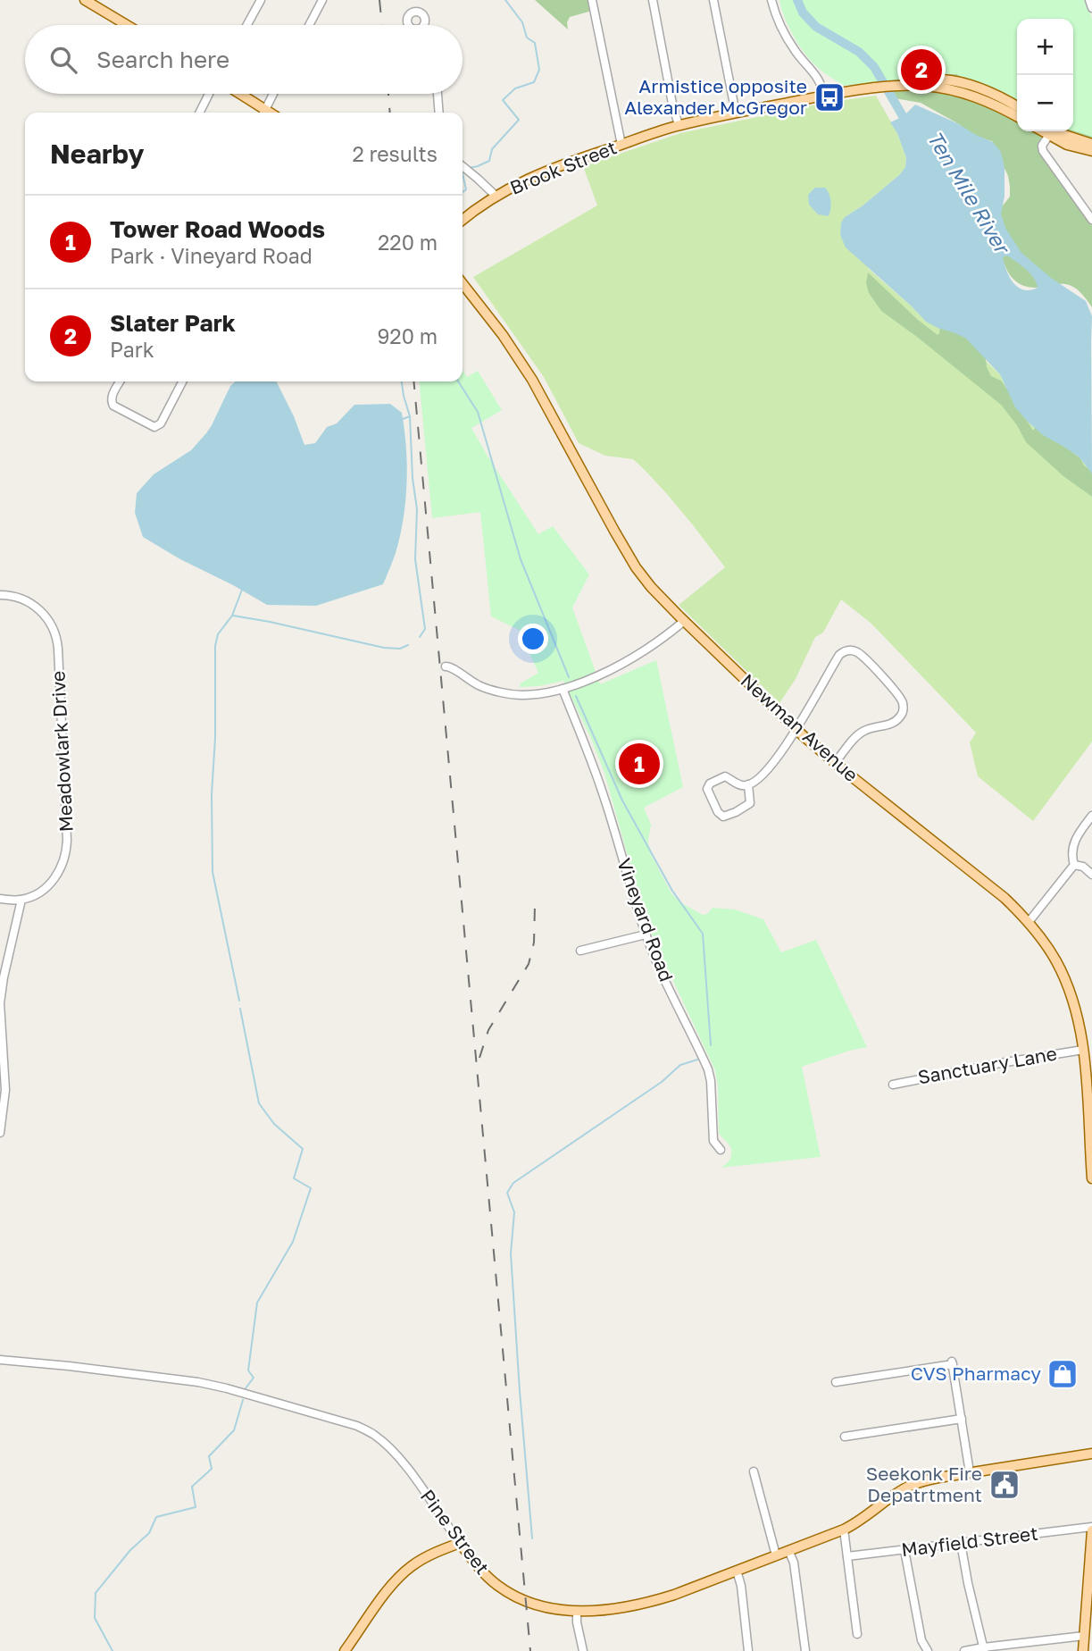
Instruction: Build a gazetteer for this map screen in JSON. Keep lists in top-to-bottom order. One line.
{"streets":{"main road":["Brook Street","Newman Avenue","Pine Street"],"street":["Meadowlark Drive","Vineyard Road","Sanctuary Lane","Mayfield Street"]},"crossings":[["Newman Avenue","Sanctuary Lane"]],"water":["Ten Mile River"],"places":{"bus stop":["Armistice opposite Alexander McGregor"],"shop":["CVS Pharmacy"],"public building":["Seekonk Fire Depatrtment"]},"page":{"map_buttons":["+","−"],"search":"Search here","pins":["2","1"],"heading":["Nearby","2 results"],"list":[{"mark":"1","name":"Tower Road Woods","note":"Park · Vineyard Road","value":"220 m"},{"mark":"2","name":"Slater Park","note":"Park","value":"920 m"}]}}
